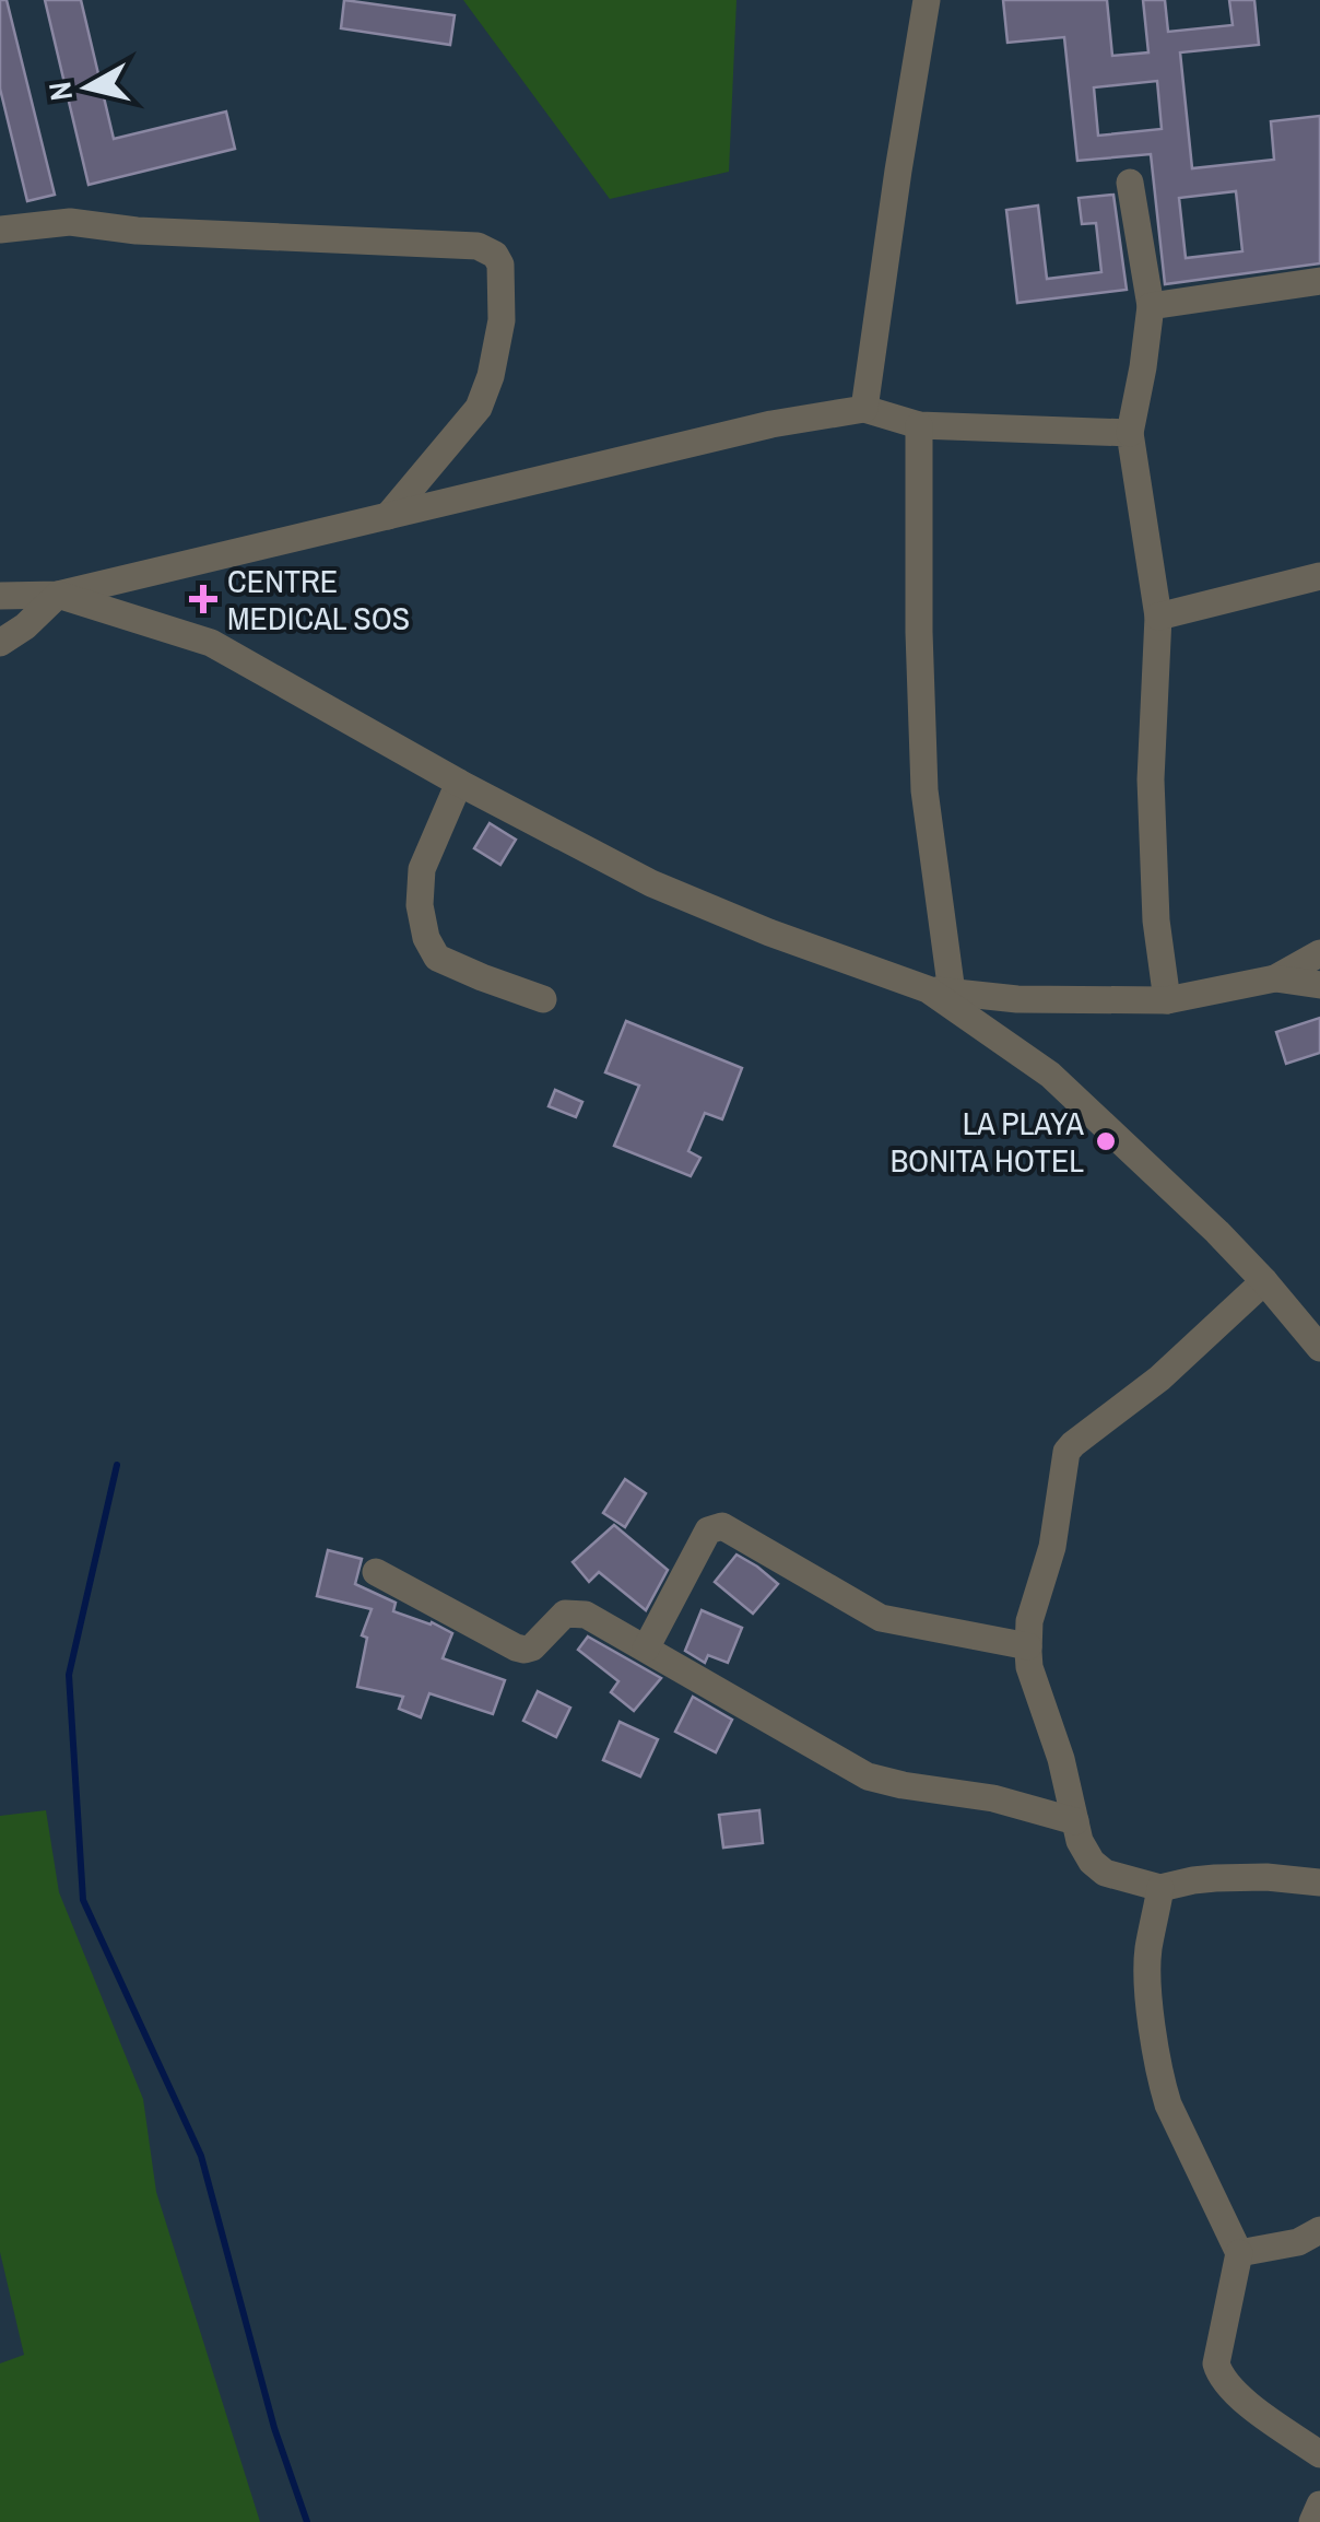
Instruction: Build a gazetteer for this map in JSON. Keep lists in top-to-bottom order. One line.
{"places":{"health":["CENTRE MEDICAL SOS"],"other":["LA PLAYA BONITA HOTEL"]},"north":"left"}
